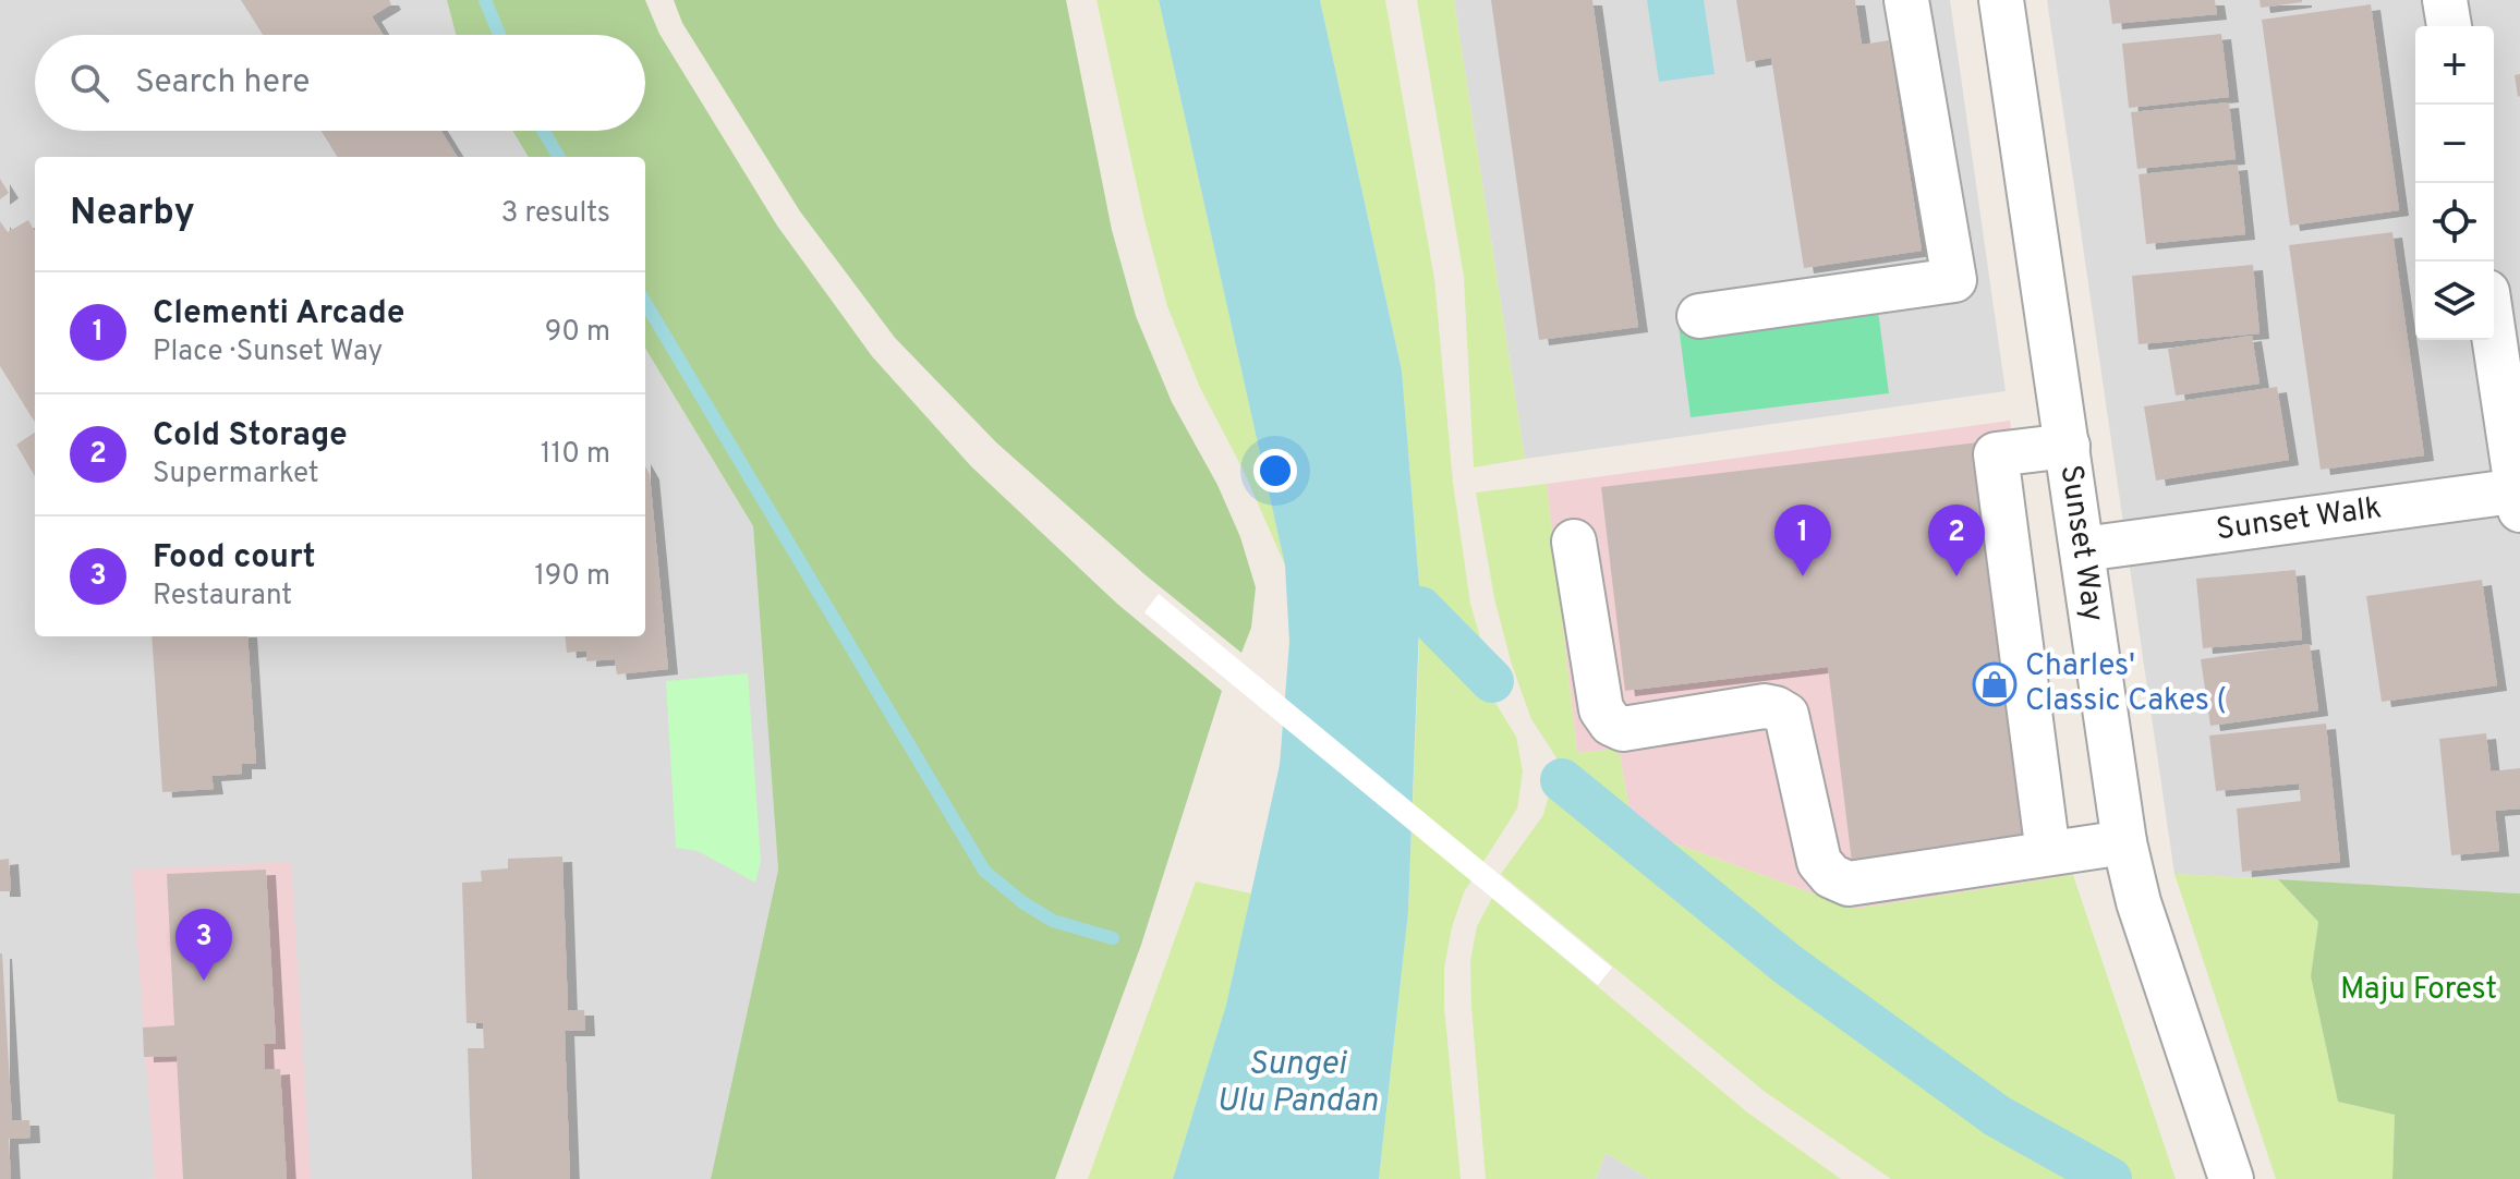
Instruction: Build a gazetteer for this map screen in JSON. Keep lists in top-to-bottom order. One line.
{"streets":{"street":["Sunset Walk","Sunset Way"]},"crossings":[["Sunset Walk","Sunset Way"]],"water":["Sungei Ulu Pandan"],"parks":["Maju Forest"],"places":{"shop":["Charles' Classic Cakes ("]},"page":{"map_buttons":["+","−"],"search":"Search here","heading":["Nearby","3 results"],"list":[{"mark":"1","name":"Clementi Arcade","note":"Place · Sunset Way","value":"90 m"},{"mark":"2","name":"Cold Storage","note":"Supermarket","value":"110 m"},{"mark":"3","name":"Food court","note":"Restaurant","value":"190 m"}],"pins":["1","2","3"]}}
